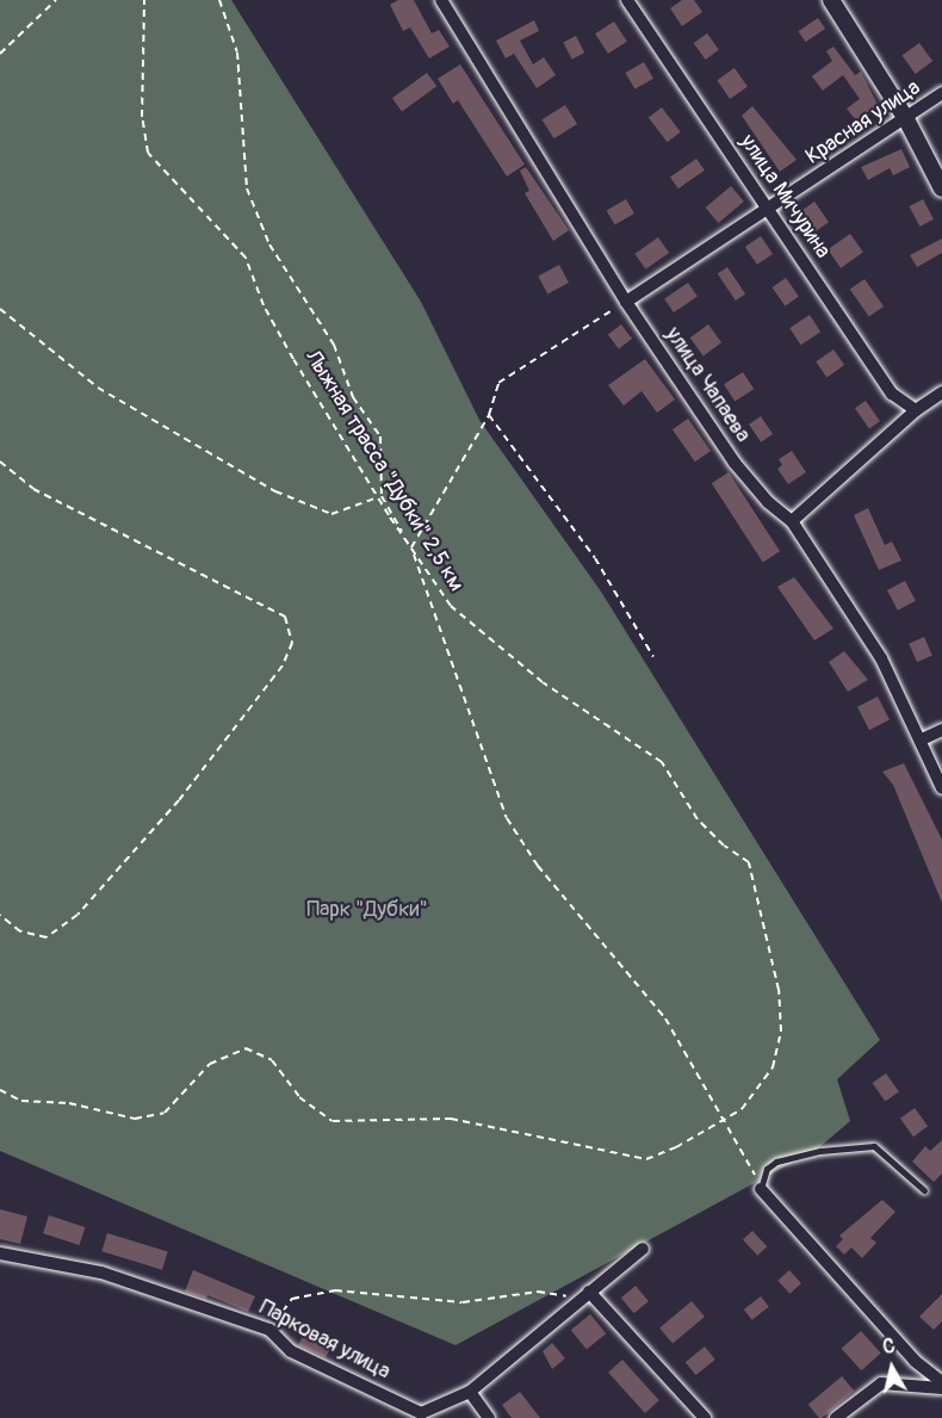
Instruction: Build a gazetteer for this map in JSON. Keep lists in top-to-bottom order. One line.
{"streets":{"street":["Красная улица","улица Мичурина","улица Чапаева","Парковая улица"],"path":["Лыжная трасса \"Дубки\" 2,5 км"]},"crossings":[["Красная улица","улица Мичурина"],["Красная улица","улица Чапаева"]],"parks":["Парк \"Дубки\""],"north":"top"}
